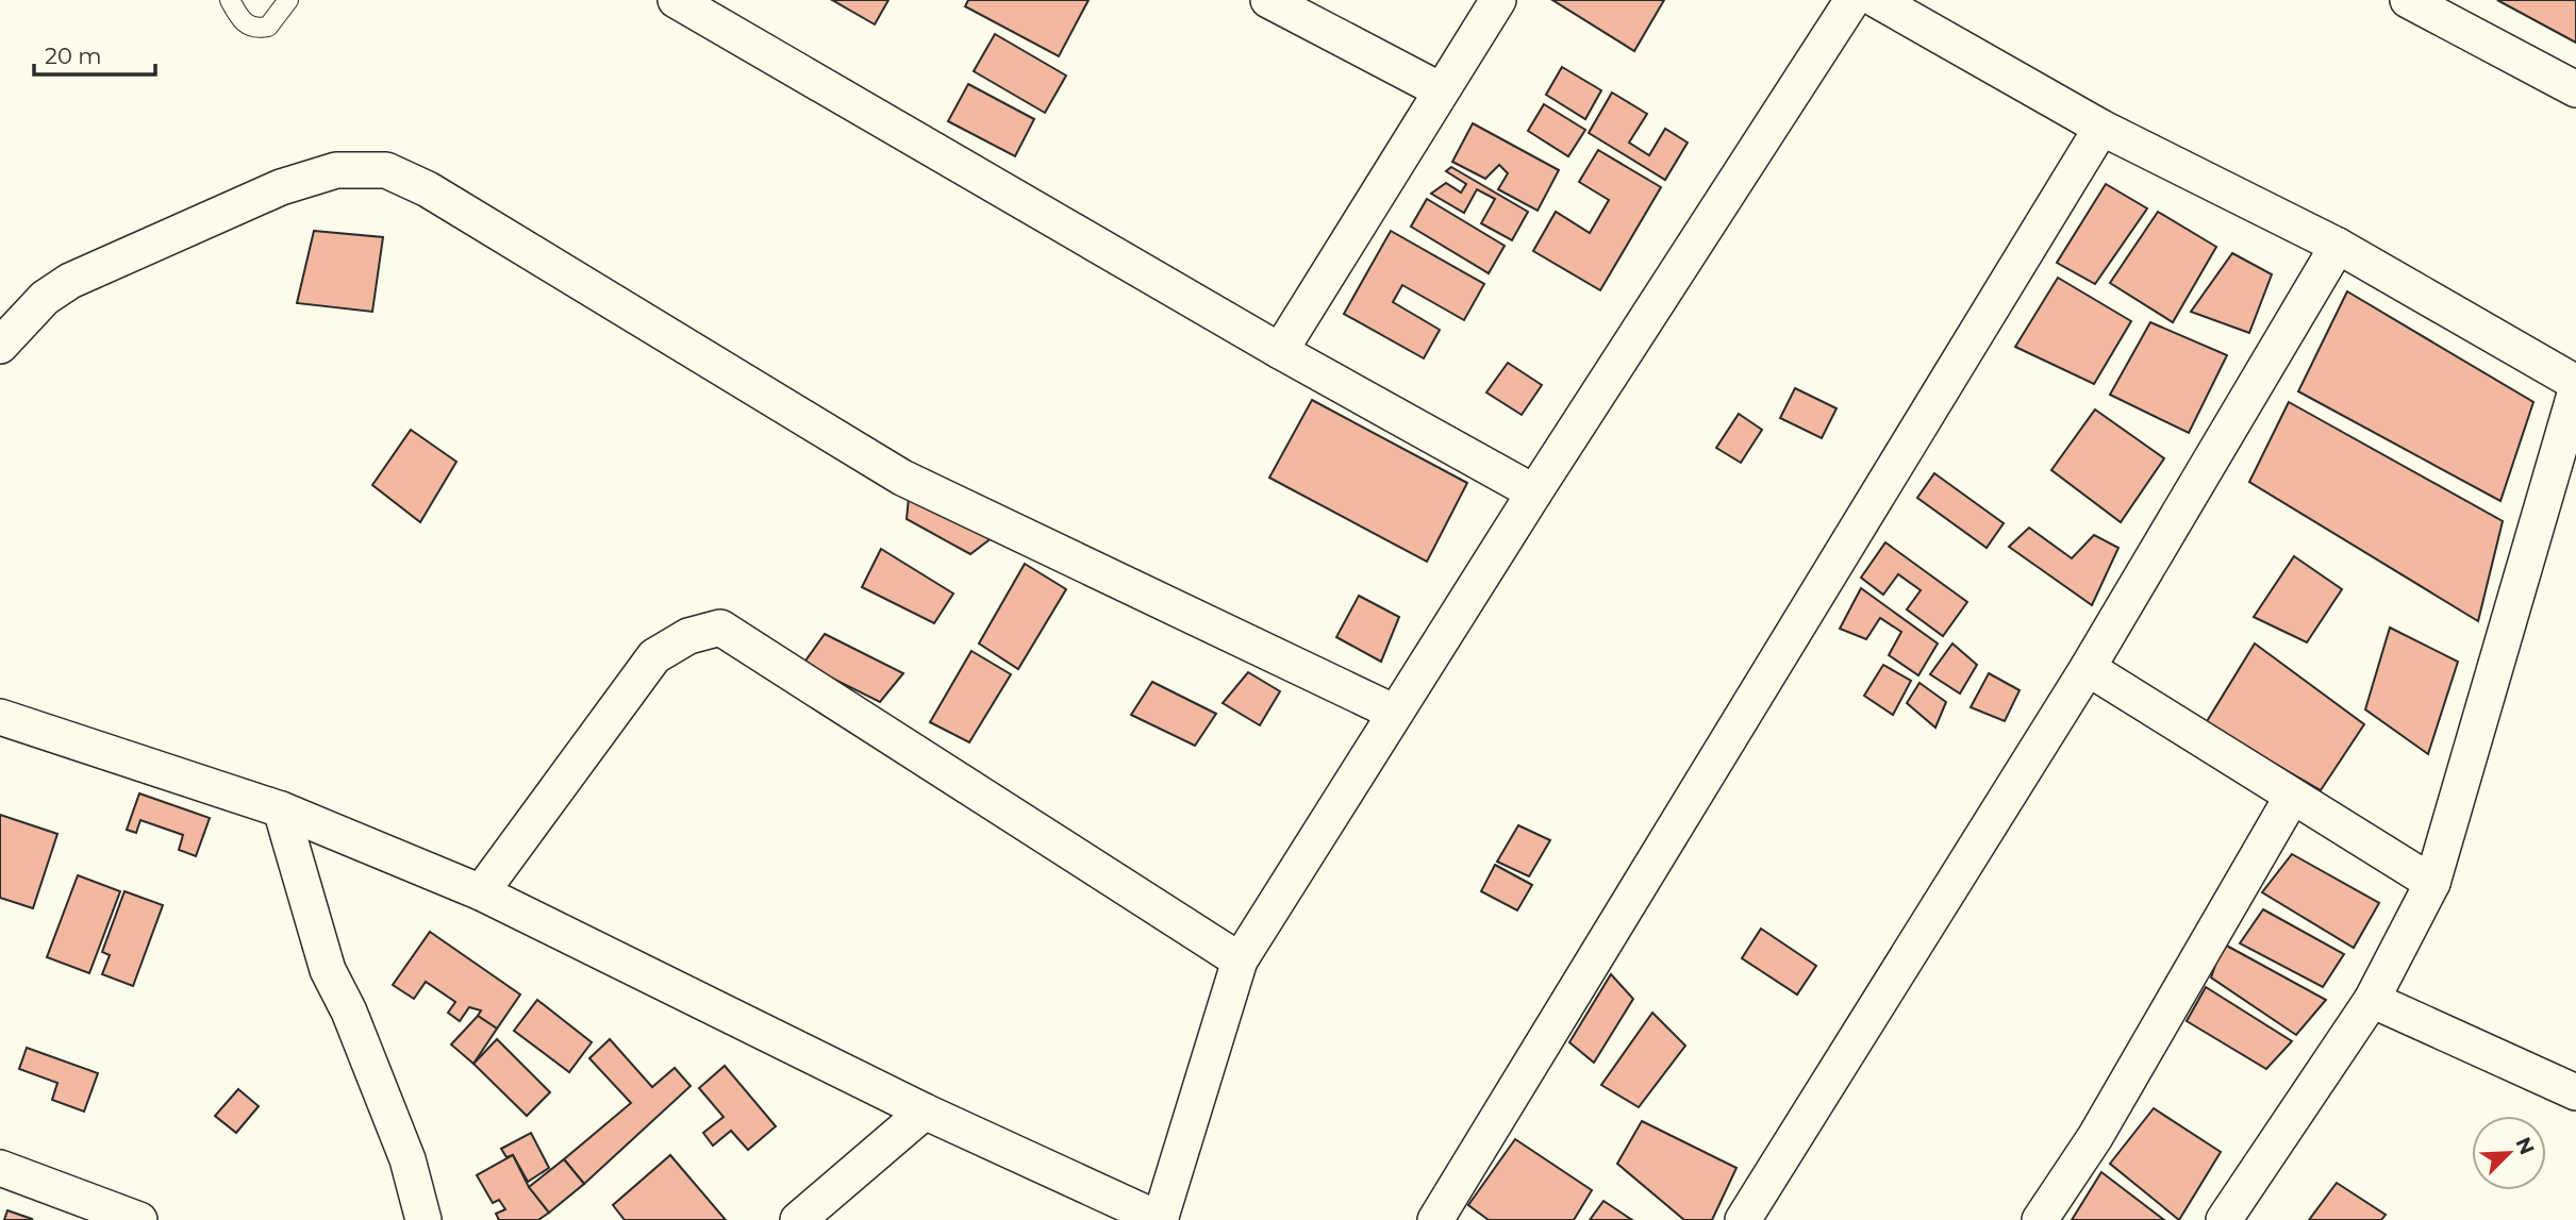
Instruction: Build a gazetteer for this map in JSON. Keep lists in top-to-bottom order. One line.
{"scale_bar":"20 m","north":"top right"}
